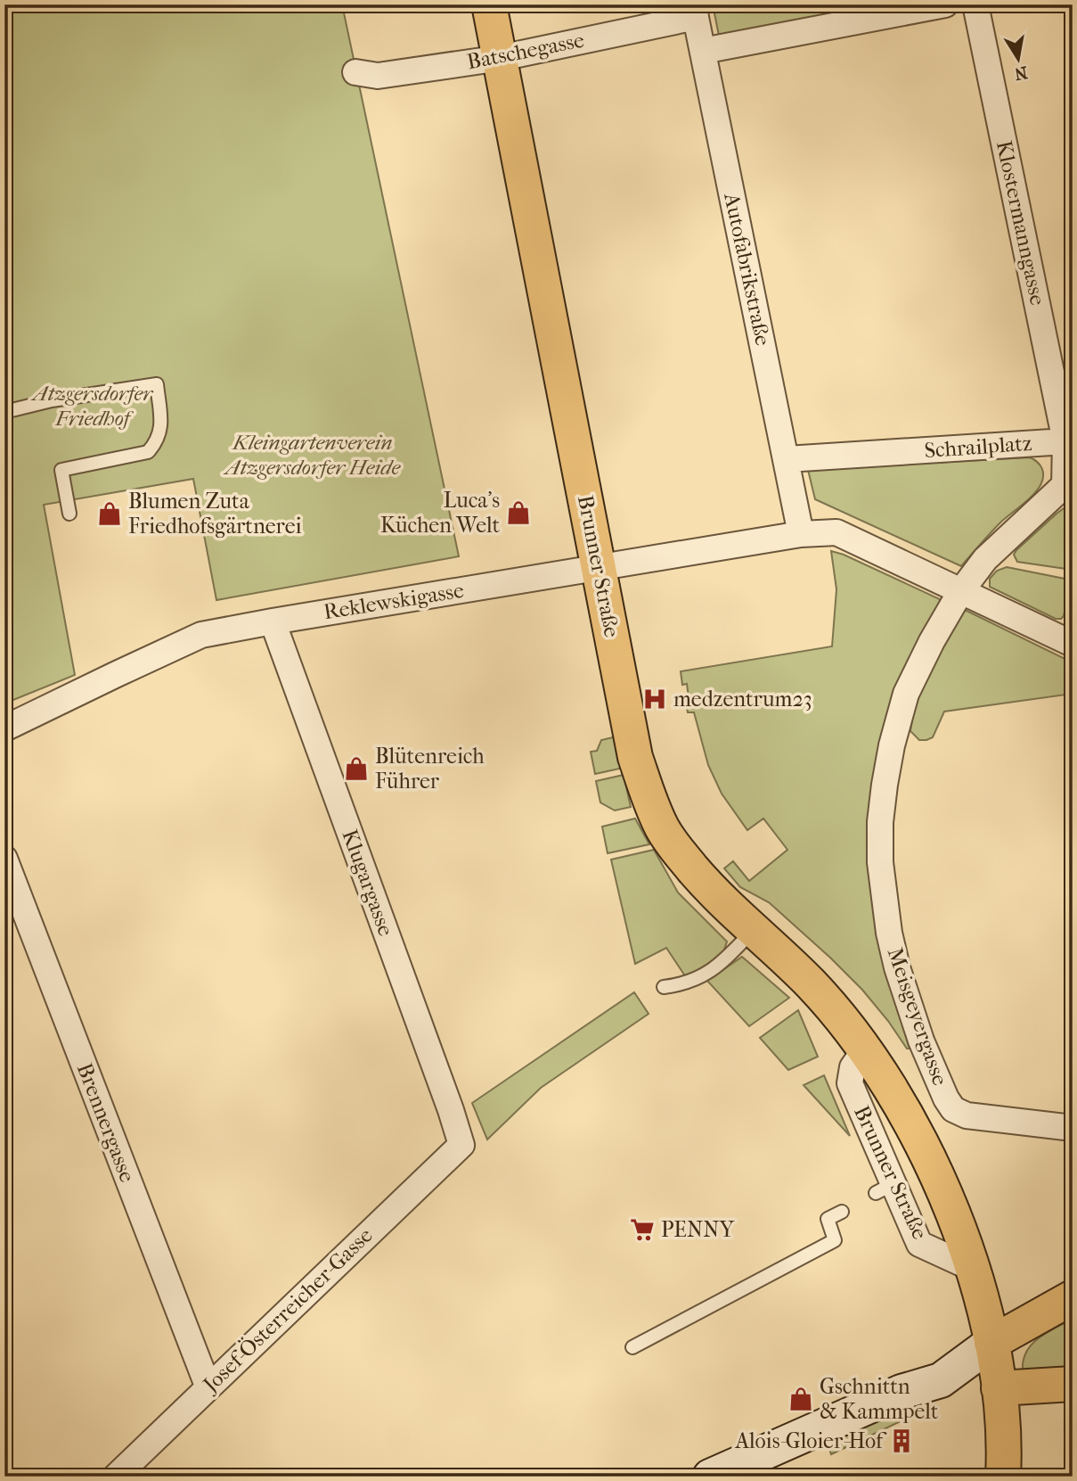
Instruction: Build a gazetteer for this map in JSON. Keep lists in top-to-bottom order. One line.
{"streets":{"main road":["Brunner Straße"],"street":["Batschegasse","Klostermanngasse","Autofabrikstraße","Schrailplatz","Reklewskigasse","Klugargasse","Meisgeyergasse","Brennergasse","Josef-Österreicher-Gasse"]},"crossings":[["Batschegasse","Autofabrikstraße"],["Batschegasse","Brunner Straße"],["Klostermanngasse","Schrailplatz"],["Autofabrikstraße","Schrailplatz"],["Autofabrikstraße","Reklewskigasse"],["Schrailplatz","Meisgeyergasse"],["Brunner Straße","Reklewskigasse"],["Reklewskigasse","Klugargasse"],["Klugargasse","Josef-Österreicher-Gasse"],["Brennergasse","Josef-Österreicher-Gasse"]],"parks":["Atzgersdorfer Friedhof","Kleingartenverein Atzgersdorfer Heide"],"places":{"shop":["Luca's Küchen Welt","Blumen Zuta Friedhofsgärtnerei","Blütenreich Führer","Gschnittn & Kammpelt"],"hospital":["medzentrum23"],"supermarket":["PENNY"],"building":["Alois-Gloier-Hof"]},"north":"bottom"}
